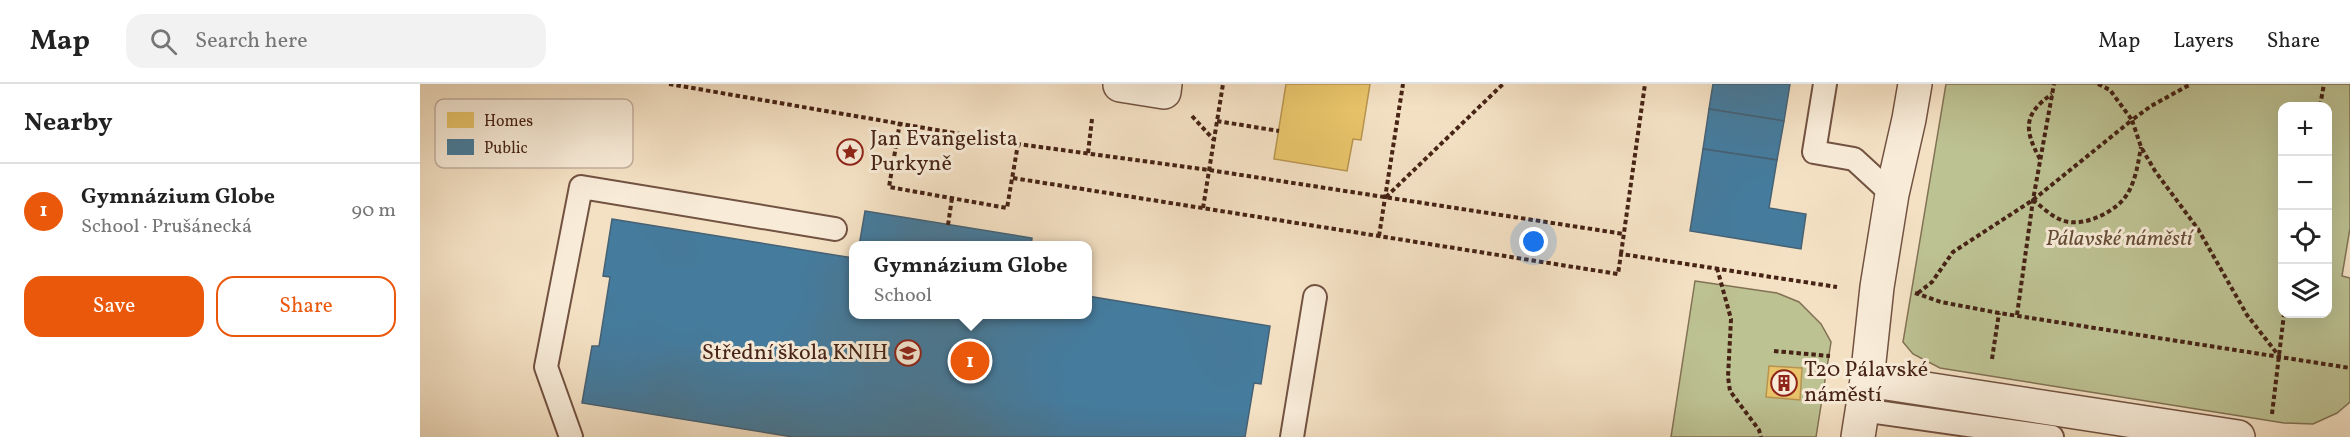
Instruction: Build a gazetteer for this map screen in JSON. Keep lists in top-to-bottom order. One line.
{"parks":["Pálavské náměstí"],"places":{"place":["Jan Evangelista Purkyně"],"school or university":["Střední škola KNIH"],"building":["T20 Pálavské náměstí"]},"legend":["Homes","Public"],"page":{"header":"Map","search":"Search here","nav":["Map","Layers","Share"],"heading":"Nearby","map_buttons":["+","−"],"list":[{"mark":"1","name":"Gymnázium Globe","note":"School · Prušánecká","value":"90 m"}],"popup":["Gymnázium Globe","School"],"buttons":["Save","Share"],"pins":"1"}}
